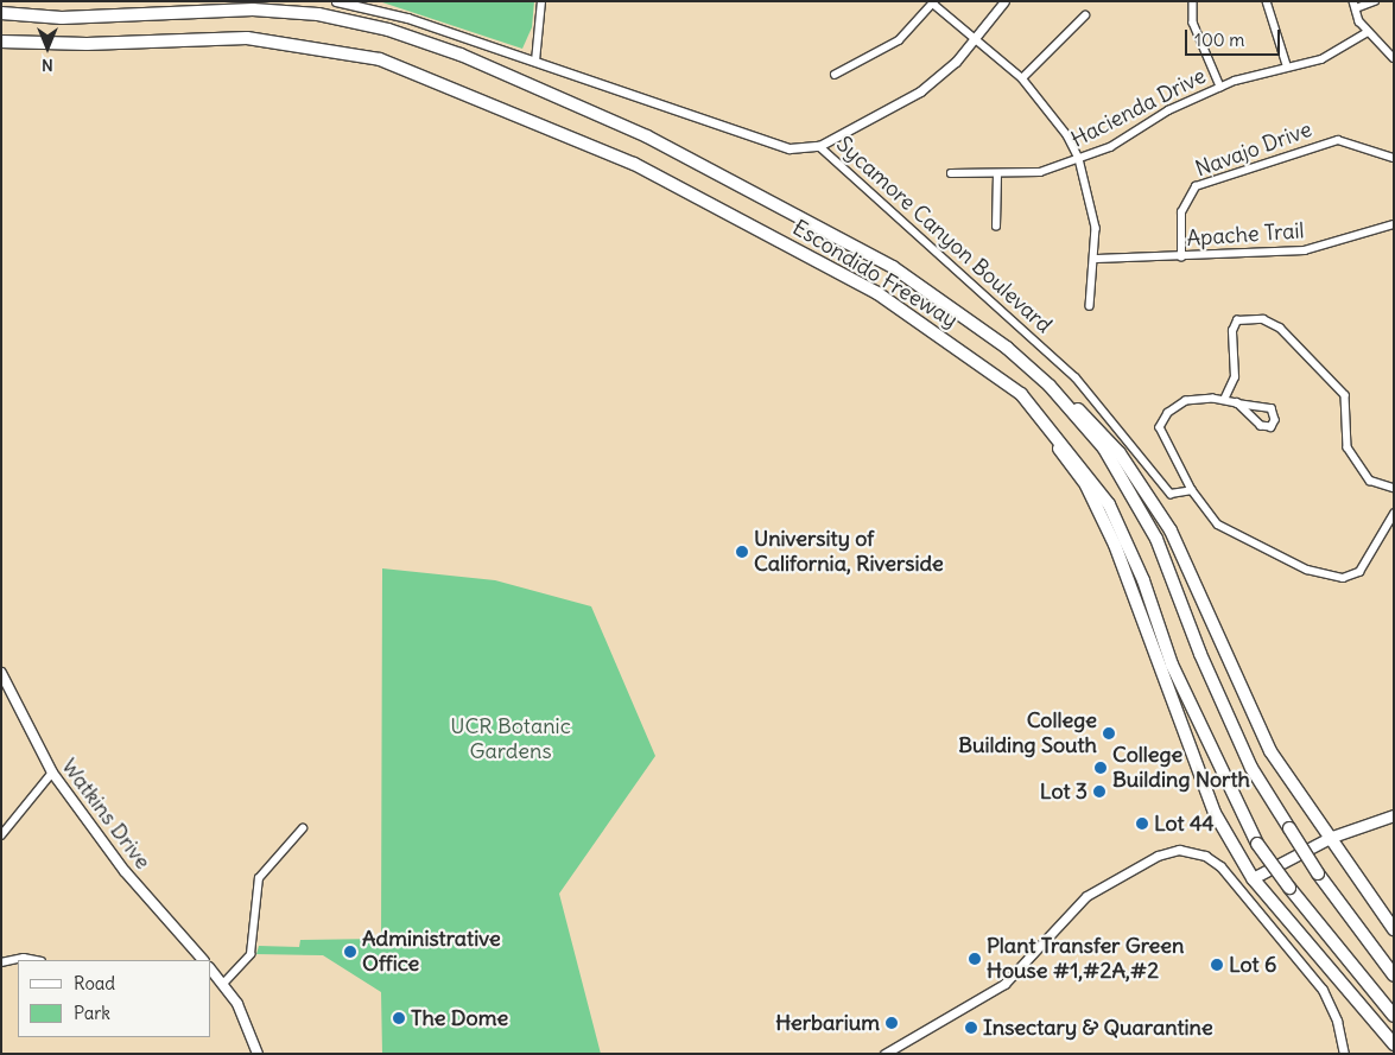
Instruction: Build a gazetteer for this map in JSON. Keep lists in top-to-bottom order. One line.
{"streets":{"highway":["Escondido Freeway"],"main road":["Watkins Drive"],"street":["Hacienda Drive","Navajo Drive","Sycamore Canyon Boulevard","Apache Trail"]},"crossings":[["Navajo Drive","Apache Trail"]],"parks":["UCR Botanic Gardens"],"places":["University of California, Riverside","College Building South","College Building North","Lot 3","Lot 44","Administrative Office","Plant Transfer Green House #1,#2A,#2","Lot 6","The Dome","Herbarium","Insectary & Quarantine"],"legend":["Road","Park"],"scale_bar":"100 m","north":"bottom"}
